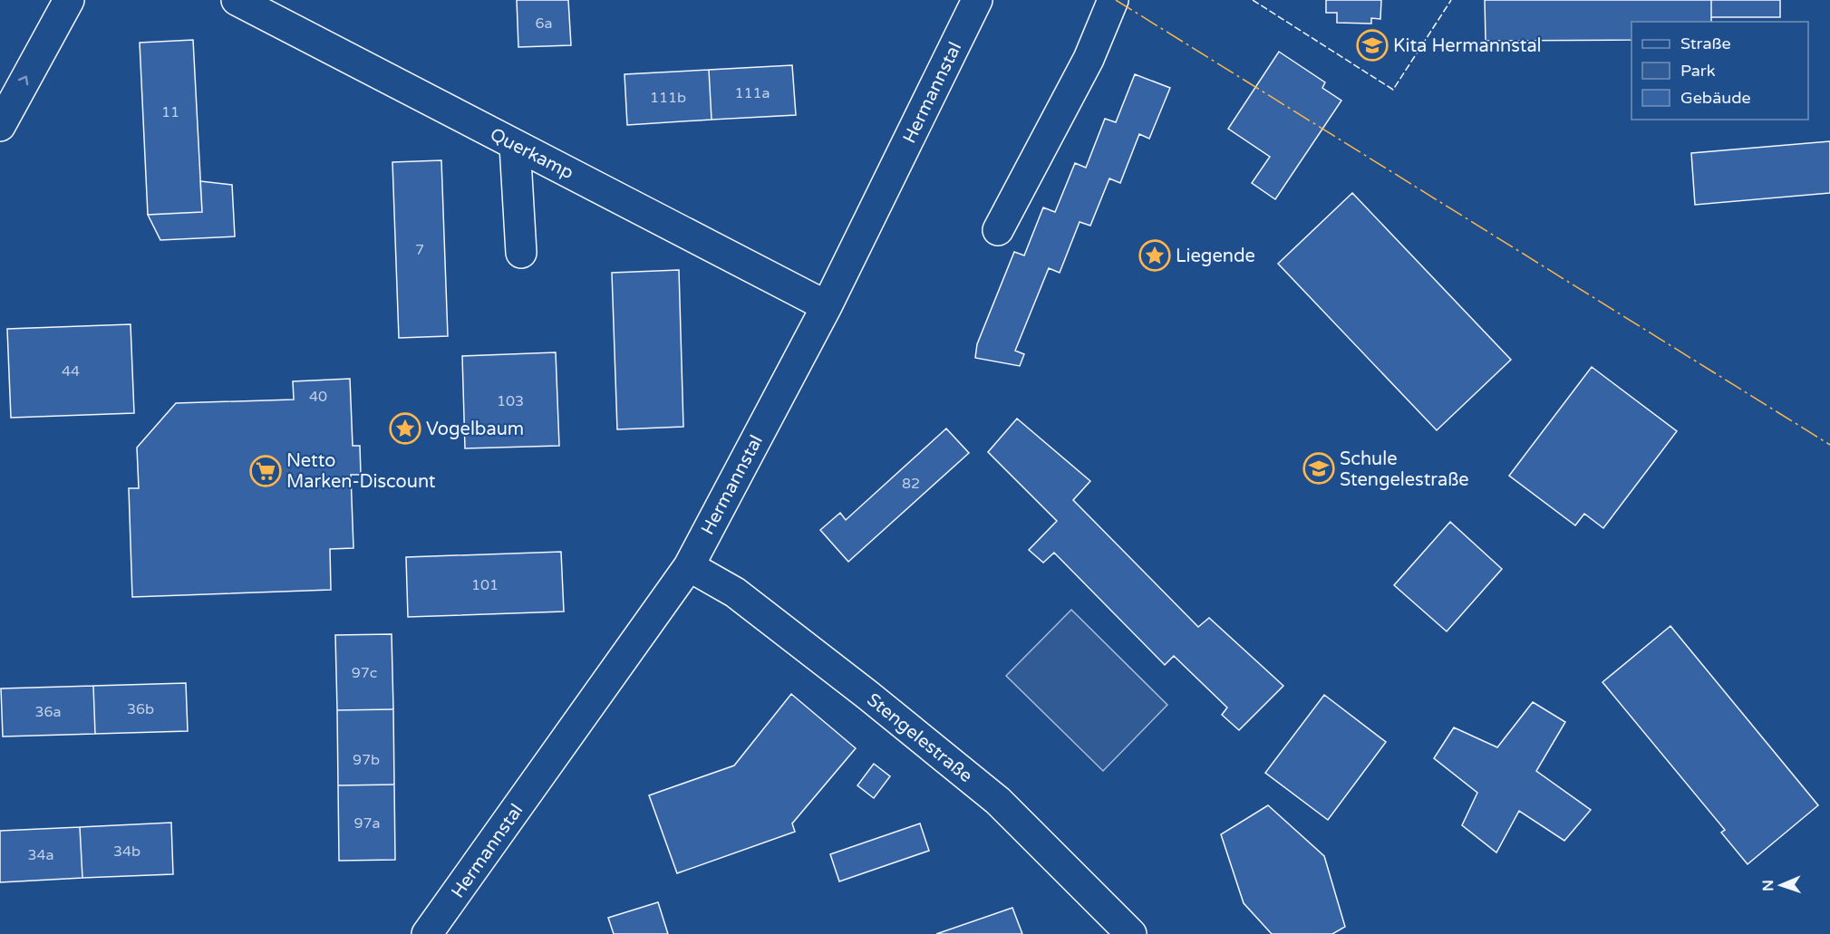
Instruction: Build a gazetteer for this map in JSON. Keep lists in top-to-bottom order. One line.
{"streets":{"street":["Hermannstal","Querkamp","Stengelestraße"]},"crossings":[["Hermannstal","Querkamp"],["Hermannstal","Stengelestraße"]],"places":{"school or university":["Kita Hermannstal","Schule Stengelestraße"],"place":["Liegende","Vogelbaum"],"supermarket":["Netto Marken-Discount"]},"house_numbers":["6a","111a","111b","11","7","44","40","103","82","101","97c","36b","36a","97b","97a","34b","34a"],"legend":["Straße","Park","Gebäude"],"north":"left"}
